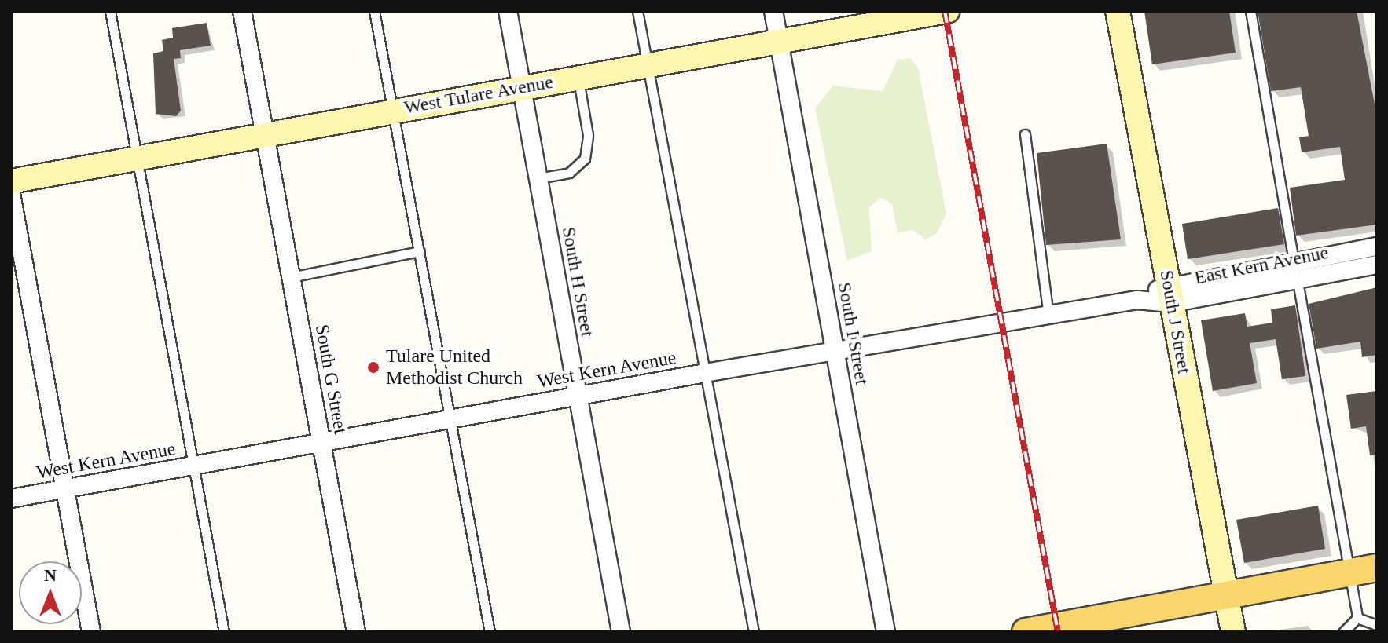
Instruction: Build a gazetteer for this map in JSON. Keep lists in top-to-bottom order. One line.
{"streets":{"main road":["West Tulare Avenue","South J Street"],"street":["East Kern Avenue","South H Street","South I Street","West Kern Avenue","South G Street"]},"crossings":[["West Tulare Avenue","South H Street"],["West Tulare Avenue","South I Street"],["West Tulare Avenue","South G Street"],["East Kern Avenue","South J Street"],["East Kern Avenue","West Kern Avenue"],["South H Street","West Kern Avenue"],["South I Street","West Kern Avenue"],["West Kern Avenue","South G Street"]],"places":["Tulare United Methodist Church"],"north":"top"}
